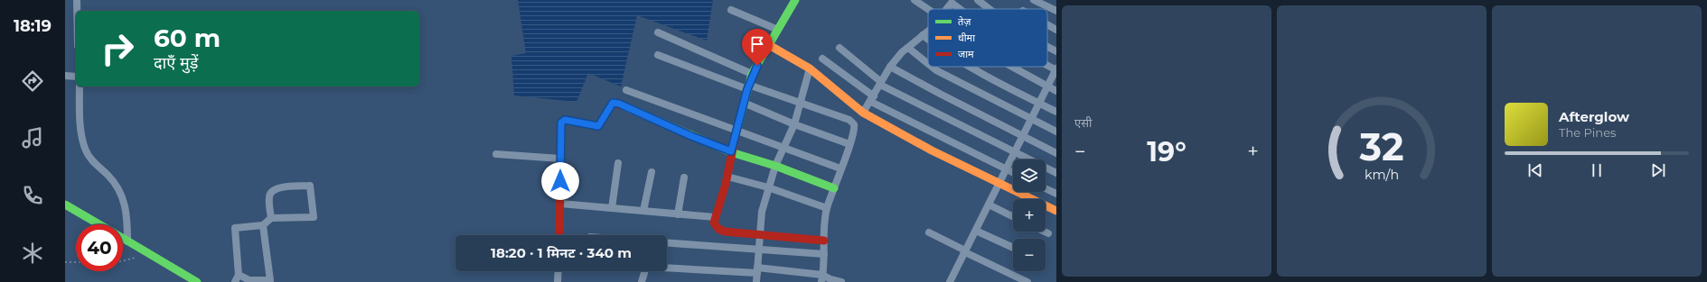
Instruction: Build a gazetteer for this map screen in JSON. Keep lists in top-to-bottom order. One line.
{"legend":["तेज़","धीमा","जाम"],"page":{"tabs":"18:19","tile":"एसी","turn":["60 m","दाएँ मुड़ें"],"song":["Afterglow","The Pines"],"heat":["−","19°","+"],"map_buttons":["+","−"],"limit":"40","trip":"18:20 · 1 मिनट · 340 m","gauge":["32","km/h"]}}
